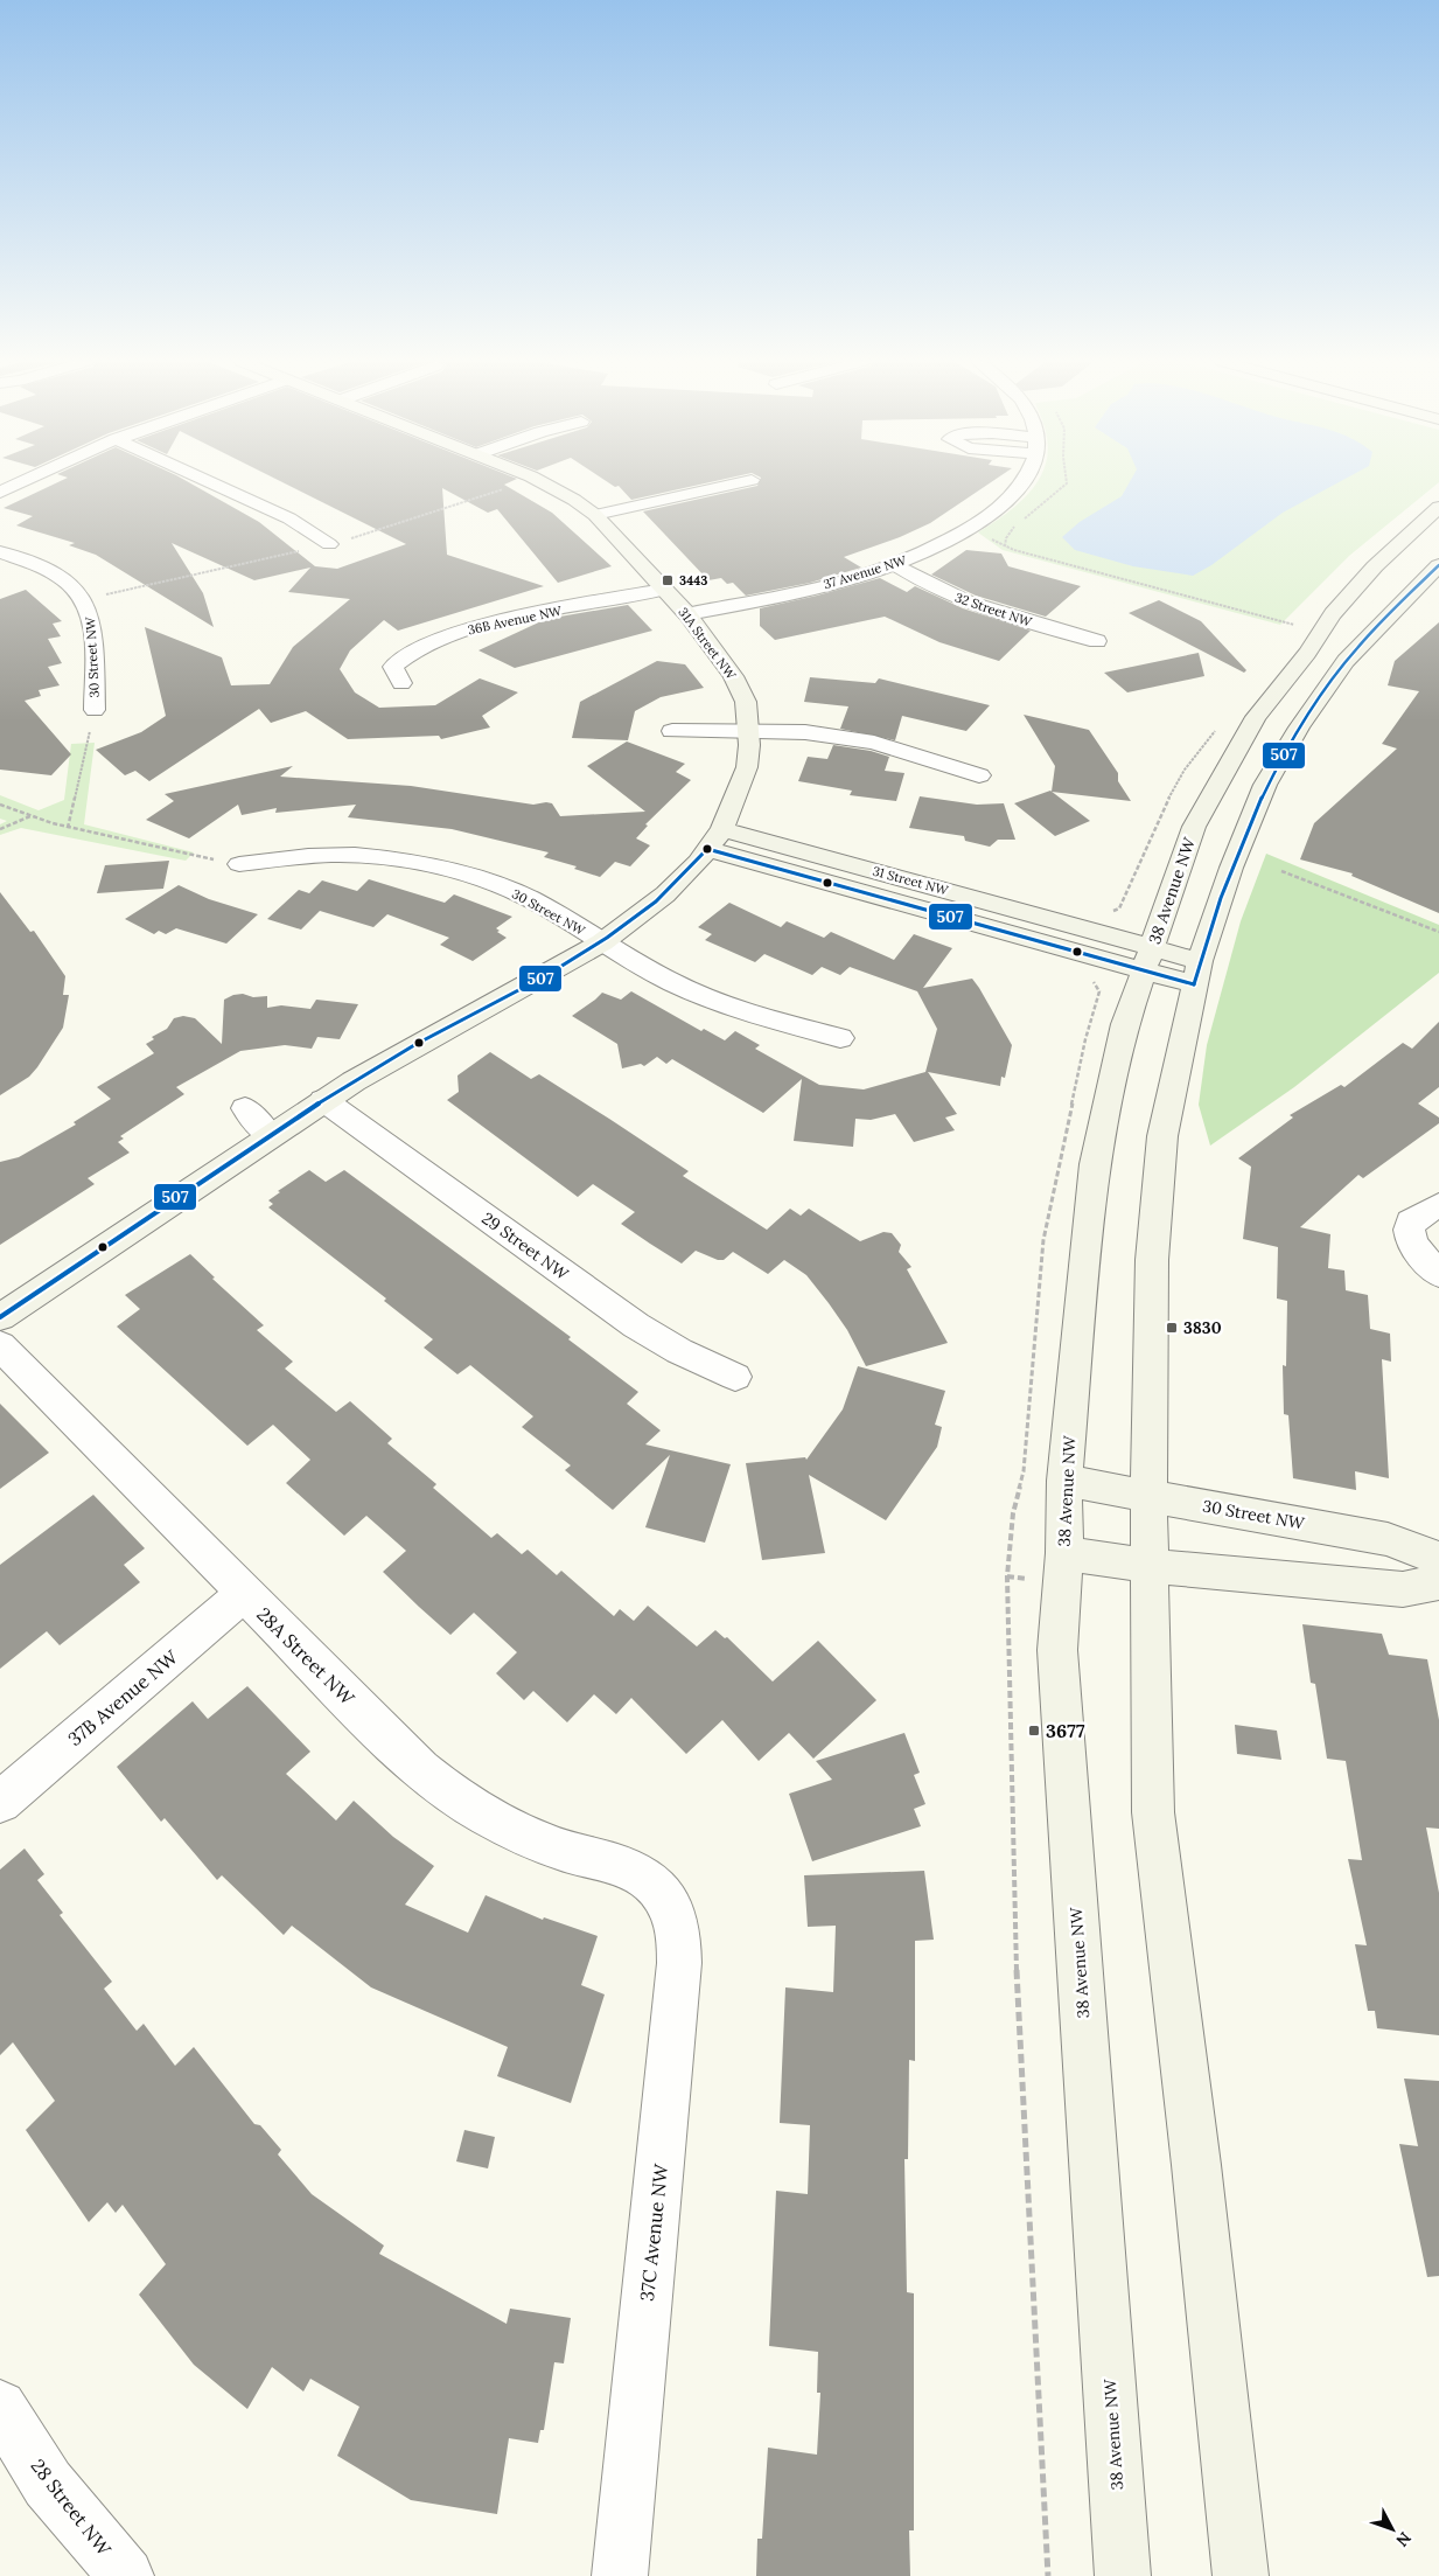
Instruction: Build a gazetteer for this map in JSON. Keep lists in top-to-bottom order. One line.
{"streets":{"main road":["31A Street NW","30 Street NW","31 Street NW","38 Avenue NW"],"street":["37 Avenue NW","32 Street NW","36B Avenue NW","29 Street NW","28A Street NW","37B Avenue NW","37C Avenue NW","28 Street NW"]},"crossings":[["37 Avenue NW","32 Street NW"],["37 Avenue NW","31A Street NW"],["36B Avenue NW","31A Street NW"],["31A Street NW","30 Street NW"],["31A Street NW","31 Street NW"],["31A Street NW","29 Street NW"],["30 Street NW","38 Avenue NW"],["31 Street NW","38 Avenue NW"],["28A Street NW","37B Avenue NW"],["28A Street NW","37C Avenue NW"]],"places":{"transit":["3443","3830","3677"]},"lines":["transit line 507"],"north":"bottom right"}
